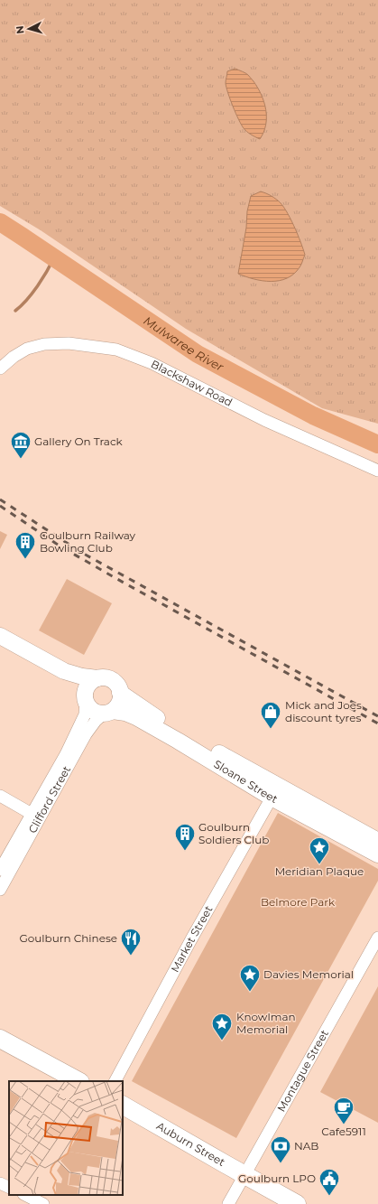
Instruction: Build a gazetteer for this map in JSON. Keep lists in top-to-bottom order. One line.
{"streets":{"main road":["Auburn Street"],"street":["Blackshaw Road","Sloane Street","Clifford Street","Market Street","Montague Street"]},"crossings":[["Sloane Street","Clifford Street"],["Sloane Street","Market Street"],["Montague Street","Auburn Street"]],"water":["Mulwaree River"],"parks":["Belmore Park"],"places":{"museum":["Gallery On Track"],"building":["Goulburn Railway Bowling Club","Goulburn Soldiers Club"],"shop":["Mick and Joes discount tyres"],"place":["Meridian Plaque","Davies Memorial","Knowlman Memorial"],"restaurant":["Goulburn Chinese"],"cafe":["Cafe5911"],"bank":["NAB"],"public building":["Goulburn LPO"]},"north":"left"}
